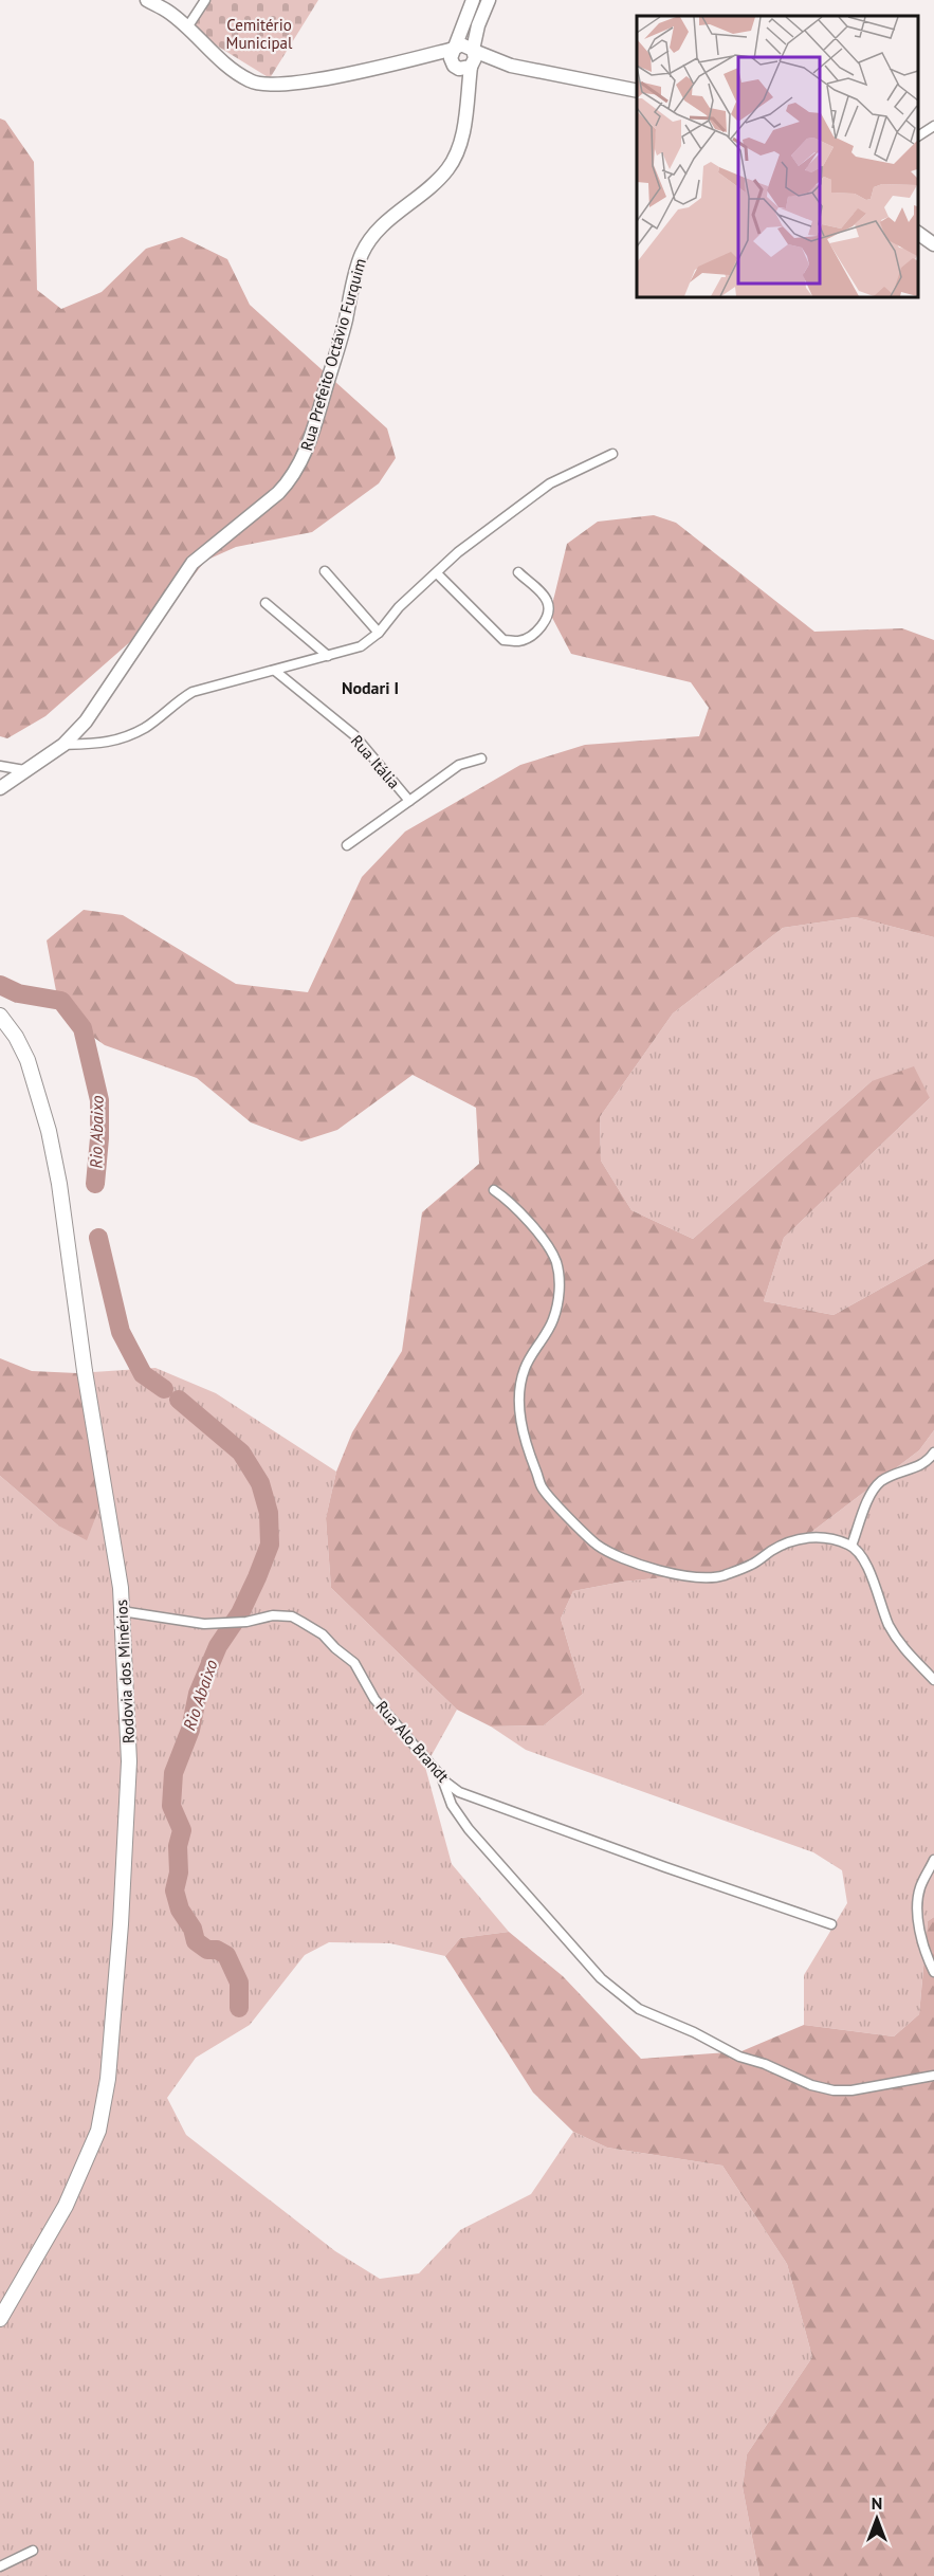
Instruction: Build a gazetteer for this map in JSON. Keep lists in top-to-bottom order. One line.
{"streets":{"main road":["Rodovia dos Minérios"],"street":["Rua Prefeito Octávio Furquim","Rua Itália","Rua Alo Brandt"]},"crossings":[["Rodovia dos Minérios","Rua Alo Brandt"]],"districts":["Nodari I"],"water":["Rio Abaixo"],"parks":["Cemitério Municipal"],"north":"top"}
